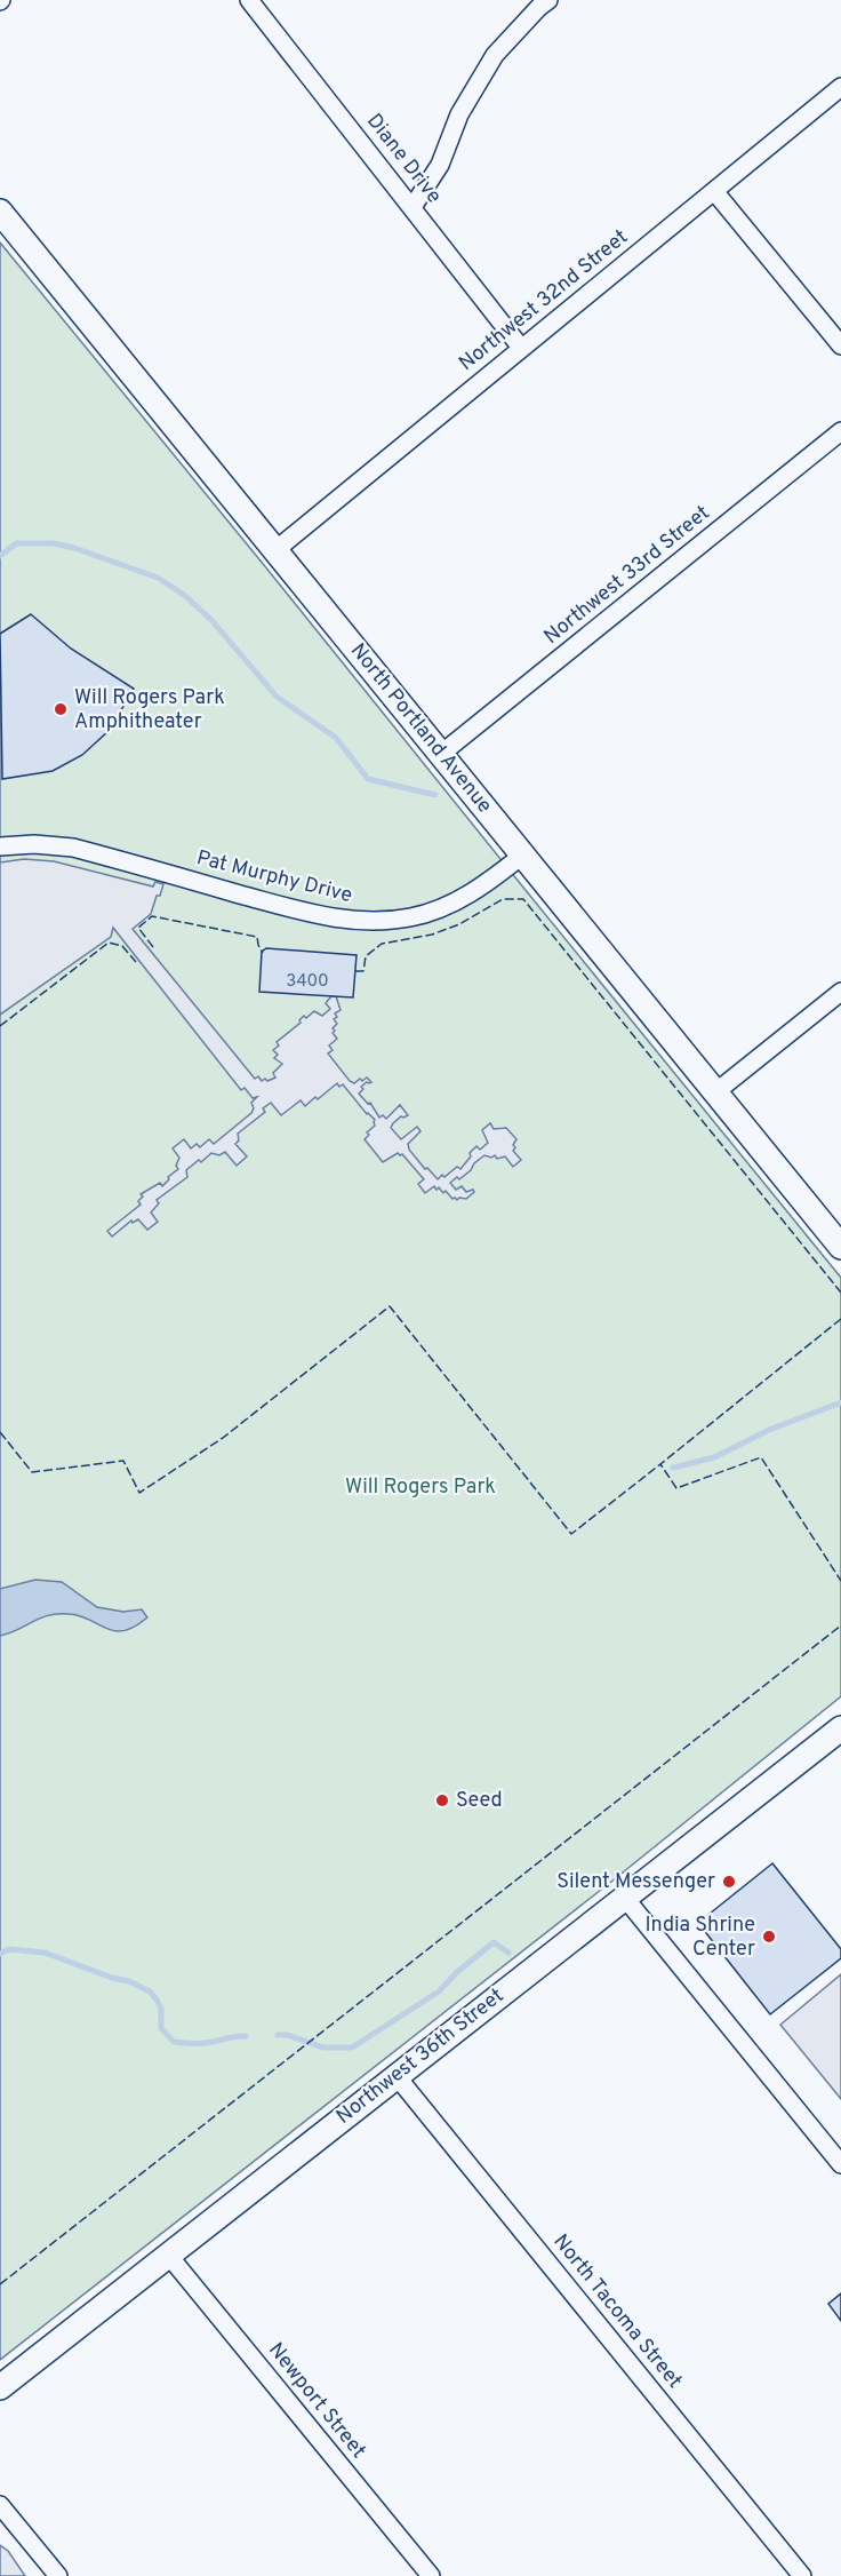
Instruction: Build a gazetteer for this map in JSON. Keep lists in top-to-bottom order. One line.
{"streets":{"main road":["North Portland Avenue","Northwest 36th Street"],"street":["Diane Drive","Northwest 32nd Street","Northwest 33rd Street","Pat Murphy Drive","North Tacoma Street","Newport Street"]},"crossings":[["Diane Drive","Northwest 32nd Street"],["Northwest 32nd Street","North Portland Avenue"],["Northwest 33rd Street","North Portland Avenue"],["North Portland Avenue","Pat Murphy Drive"],["Northwest 36th Street","North Tacoma Street"],["Northwest 36th Street","Newport Street"]],"parks":["Will Rogers Park"],"places":["Will Rogers Park Amphitheater","Seed","Silent Messenger","India Shrine Center"],"house_numbers":["3400"]}
